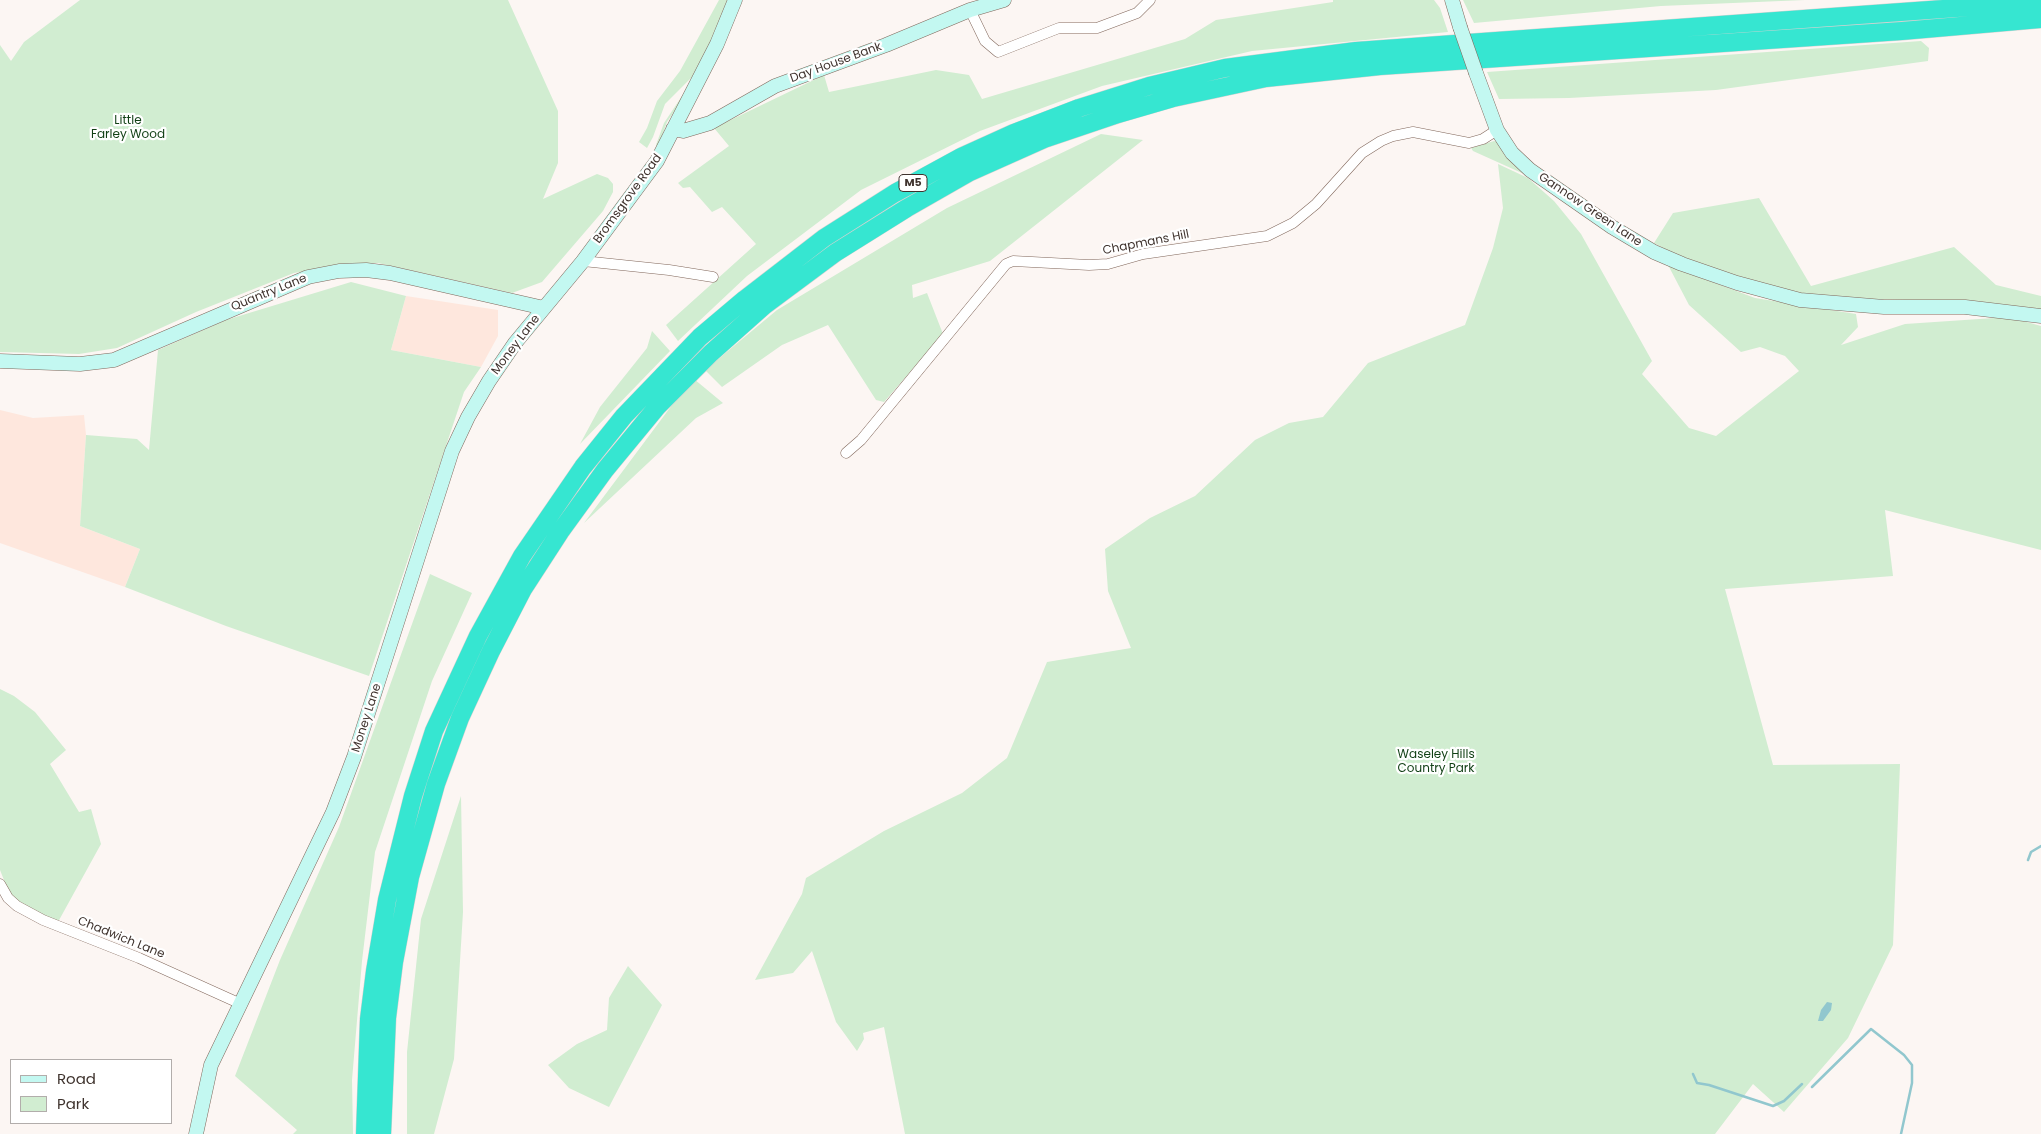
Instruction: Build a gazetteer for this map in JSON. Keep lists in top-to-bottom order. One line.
{"streets":{"highway":["M5"],"street":["Day House Bank","Bromsgrove Road","Gannow Green Lane","Chapmans Hill","Quantry Lane","Money Lane","Chadwich Lane"]},"crossings":[["Day House Bank","Bromsgrove Road"],["Bromsgrove Road","Quantry Lane"],["Bromsgrove Road","Money Lane"],["Gannow Green Lane","Chapmans Hill"],["Quantry Lane","Money Lane"],["Money Lane","Chadwich Lane"]],"parks":["Little Farley Wood","Waseley Hills Country Park"],"legend":["Road","Park"]}
